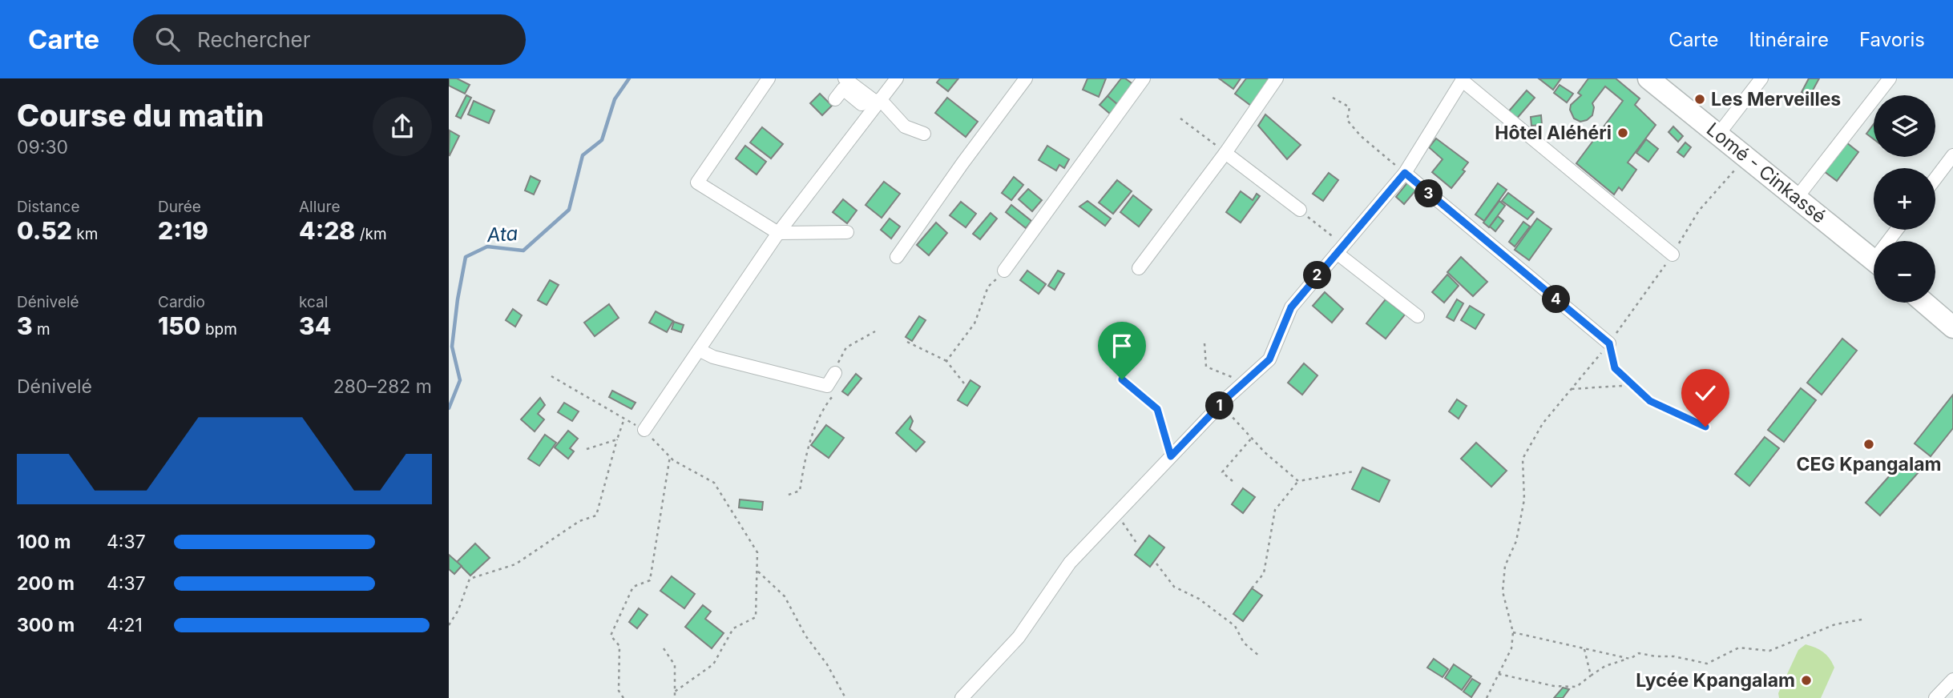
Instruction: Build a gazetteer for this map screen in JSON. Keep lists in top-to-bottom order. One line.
{"streets":{"highway":["Lomé - Cinkassé"]},"water":["Ata"],"places":["Les Merveilles","Hôtel Aléhéri","CEG Kpangalam","Lycée Kpangalam"],"page":{"header":"Carte","search":"Rechercher","nav":["Carte","Itinéraire","Favoris"],"heading":["Course du matin","09:30"],"map_buttons":["+","−"],"stats":[["Distance","0.52 km"],["Durée","2:19"],["Allure","4:28 /km"],["Dénivelé","3 m"],["Cardio","150 bpm"],["kcal","34"]],"pins":["3","2","4","1"],"chart":["Dénivelé","280–282 m"],"list":[{"name":"100 m","note":"4:37"},{"name":"200 m","note":"4:37"},{"name":"300 m","note":"4:21"}]}}
